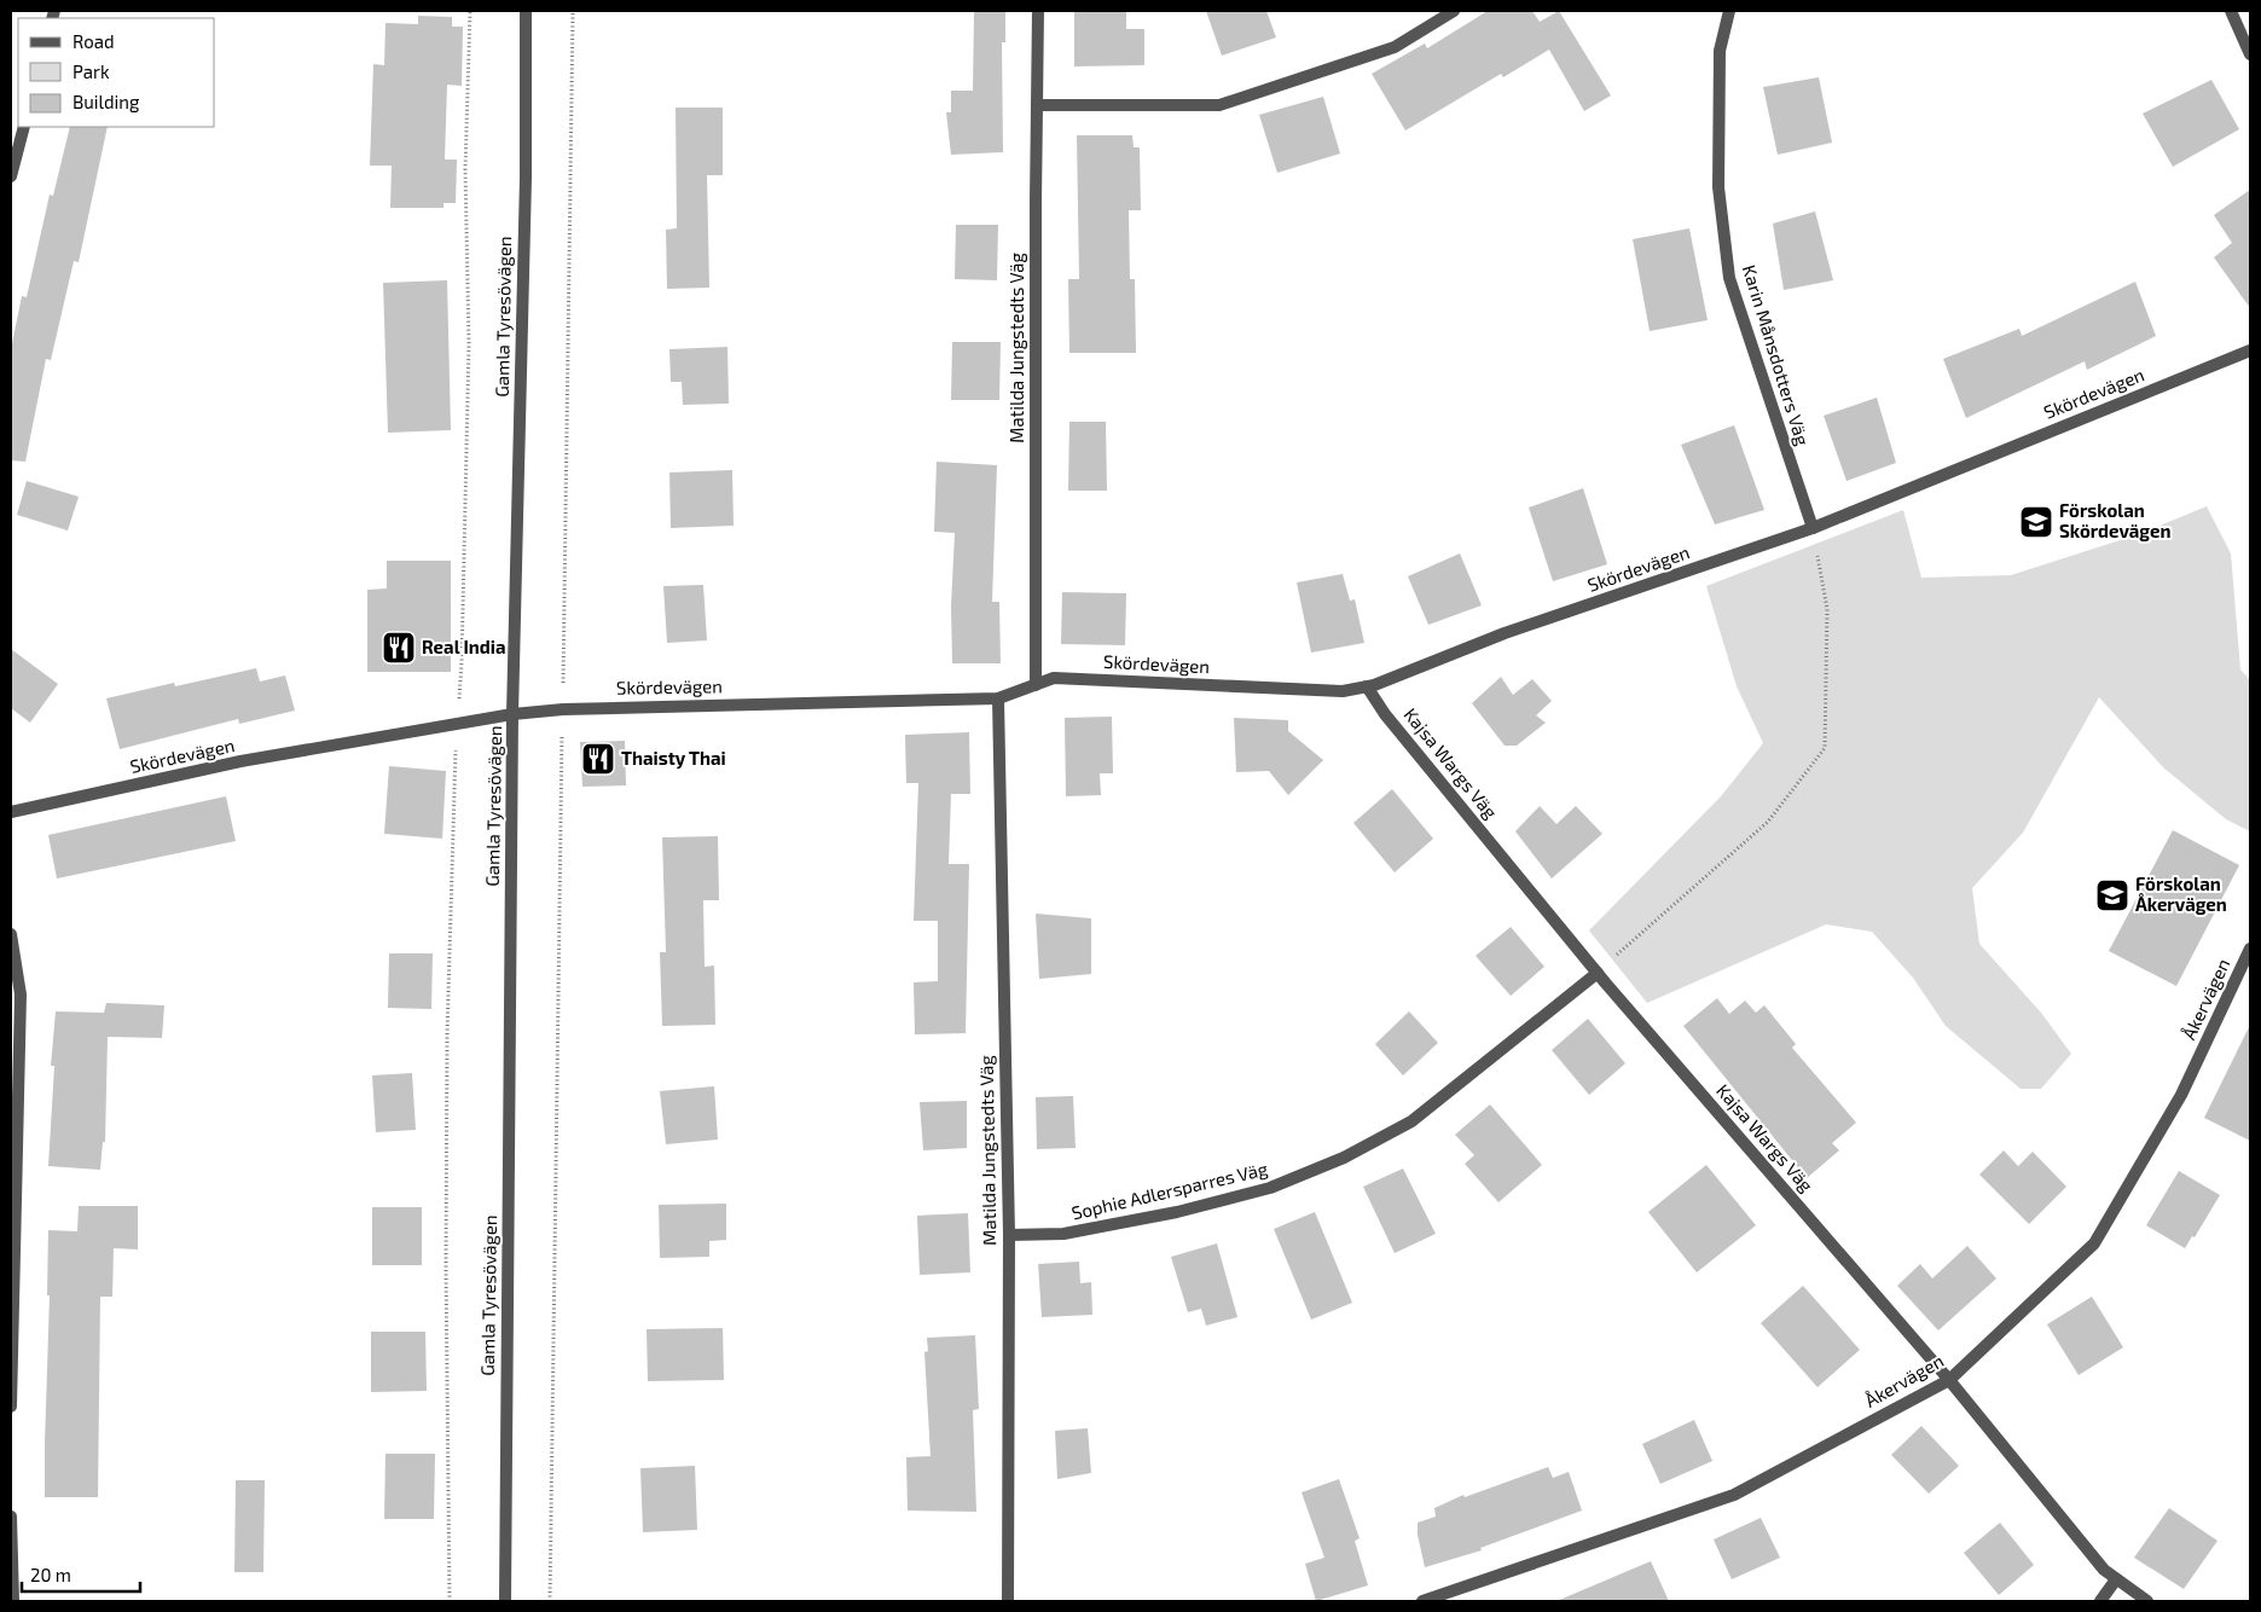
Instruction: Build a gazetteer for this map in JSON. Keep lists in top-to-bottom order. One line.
{"streets":{"street":["Gamla Tyresövägen","Matilda Jungstedts Väg","Karin Månsdotters Väg","Skördevägen","Kajsa Wargs Väg","Åkervägen","Sophie Adlersparres Väg"]},"crossings":[["Gamla Tyresövägen","Skördevägen"],["Matilda Jungstedts Väg","Skördevägen"],["Matilda Jungstedts Väg","Sophie Adlersparres Väg"],["Karin Månsdotters Väg","Skördevägen"],["Skördevägen","Kajsa Wargs Väg"],["Kajsa Wargs Väg","Åkervägen"],["Kajsa Wargs Väg","Sophie Adlersparres Väg"]],"places":{"school or university":["Förskolan Skördevägen","Förskolan Åkervägen"],"restaurant":["Real India","Thaisty Thai"]},"legend":["Road","Park","Building"],"scale_bar":"20 m"}
